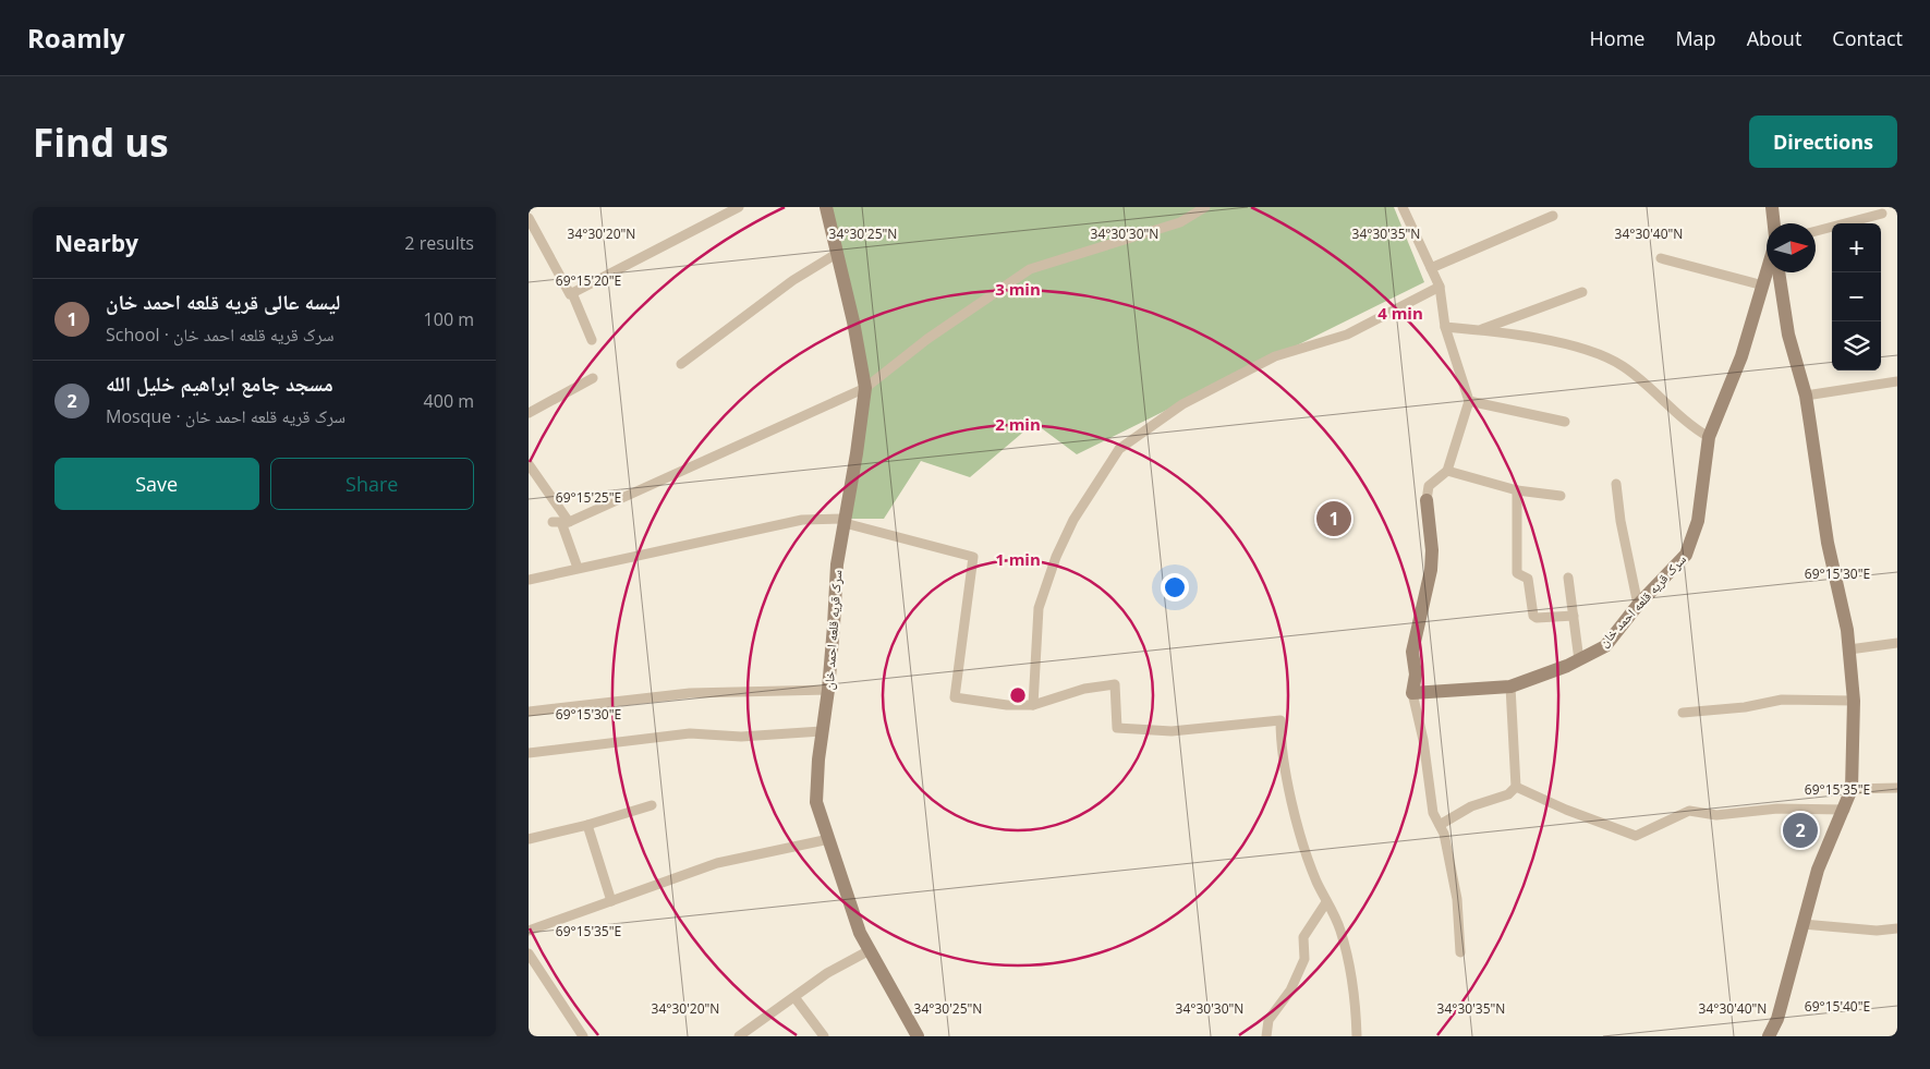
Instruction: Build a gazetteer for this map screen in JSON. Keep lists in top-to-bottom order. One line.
{"streets":{"street":["سرک قریه قلعه احمد خان"]},"north":"right","page":{"header":"Roamly","nav":["Home","Map","About","Contact"],"buttons":["Directions",["Save","Share"]],"title":"Find us","heading":["Nearby","2 results"],"map_buttons":["+","−"],"list":[{"mark":"1","name":"لیسه عالی قریه قلعه احمد خان","note":"School · سرک قریه قلعه احمد خان","value":"100 m"},{"mark":"2","name":"مسجد جامع ابراهیم خلیل الله","note":"Mosque · سرک قریه قلعه احمد خان","value":"400 m"}],"pins":["1","2"]},"coordinates":["34°30'20\"N","34°30'25\"N","34°30'30\"N","34°30'35\"N","34°30'40\"N","69°15'20\"E","69°15'25\"E","69°15'30\"E","69°15'35\"E","69°15'40\"E"],"rings":["3 min","4 min","2 min","1 min"]}
